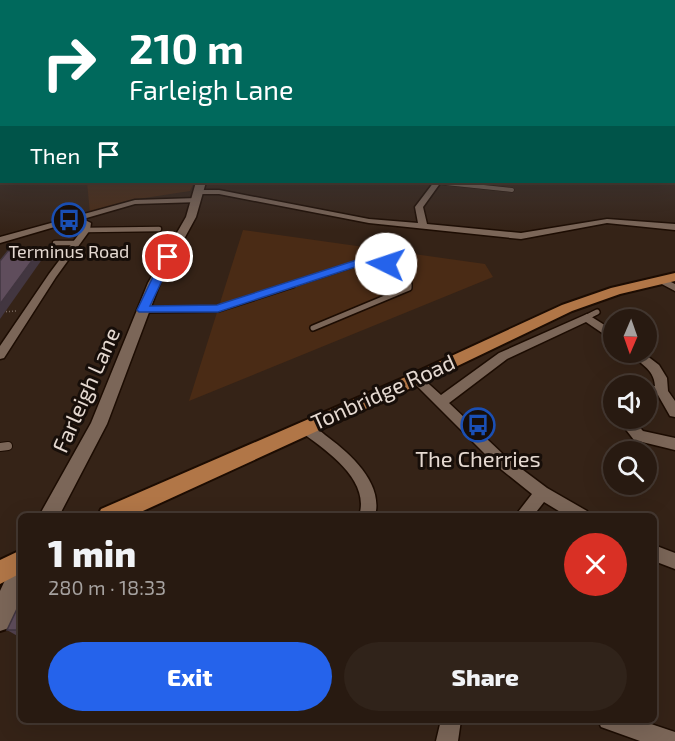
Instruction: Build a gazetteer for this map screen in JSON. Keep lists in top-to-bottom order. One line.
{"streets":{"main road":["Tonbridge Road"],"street":["Farleigh Lane"]},"places":{"bus stop":["Terminus Road","The Cherries"]},"north":"bottom","page":{"turn":["210 m","Farleigh Lane"],"then":"Then","heading":["1 min","280 m · 18:33"],"buttons":["Exit","Share"]}}
